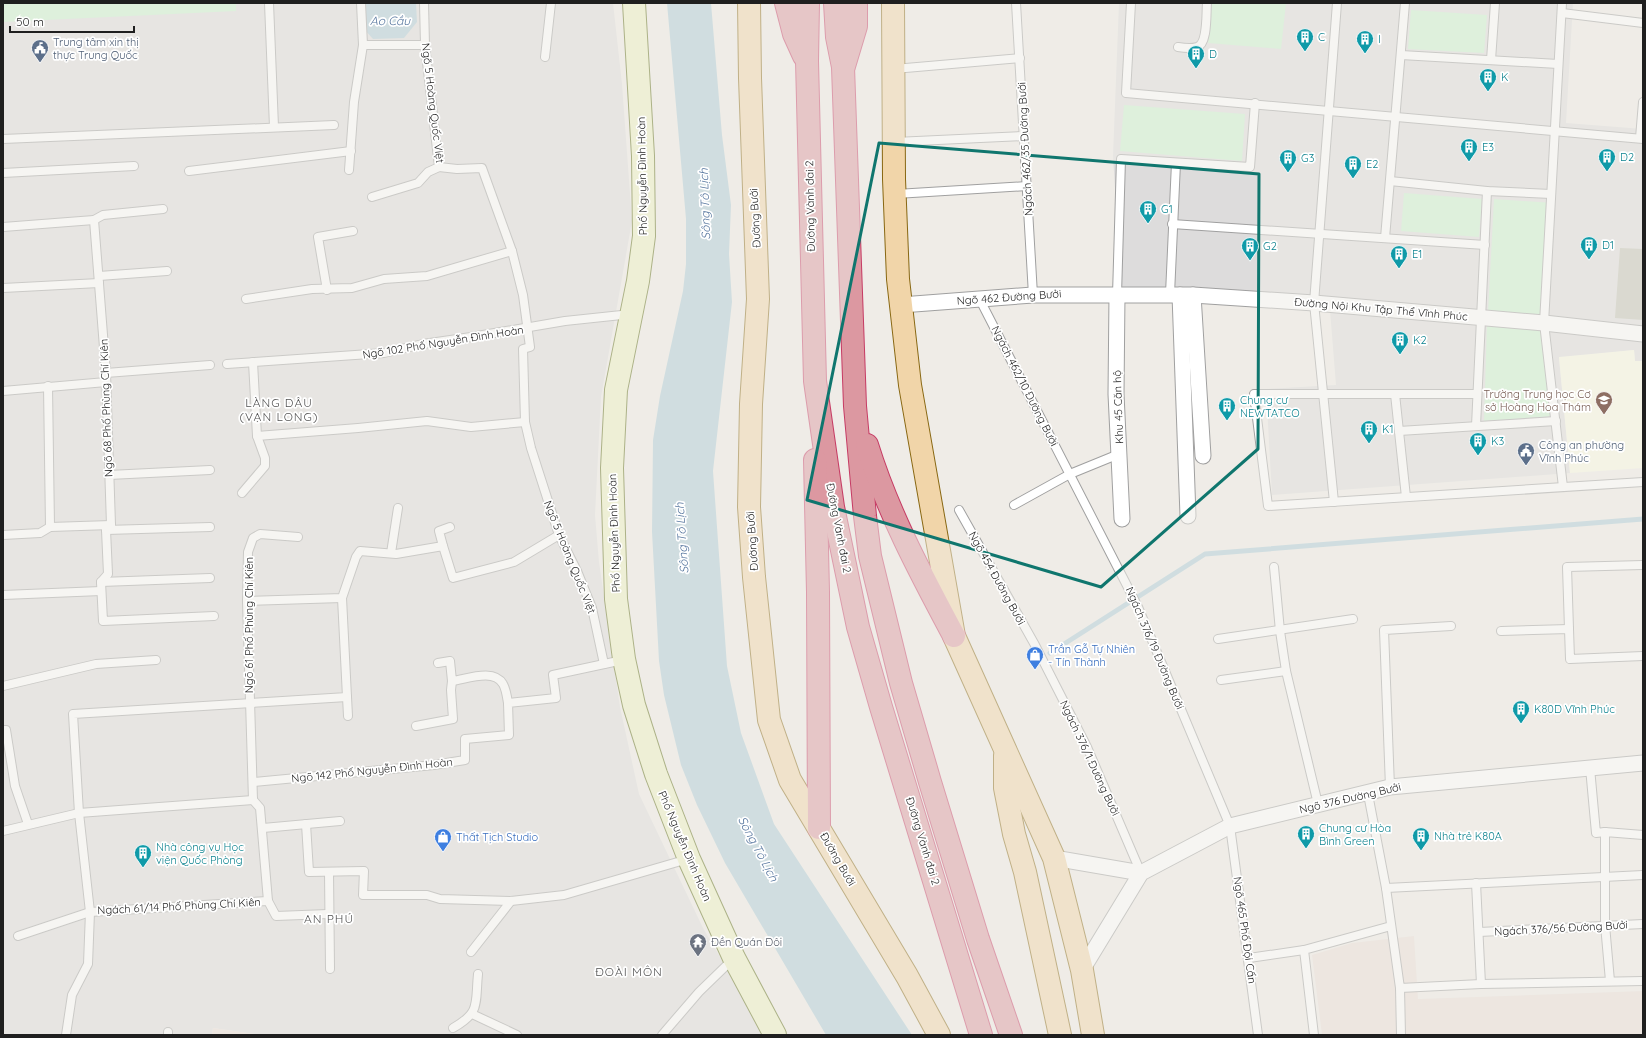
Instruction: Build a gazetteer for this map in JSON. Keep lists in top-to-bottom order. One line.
{"streets":{"highway":["Đường Vành đai 2"],"main road":["Phố Nguyễn Đình Hoàn","Đường Bưởi"],"street":["Ngõ 462 Đường Bưởi","Đường Nội Khu Tập Thể Vĩnh Phúc","Khu 45 Căn hộ","Ngõ 376 Đường Bưởi"],"lane":["Ngõ 5 Hoàng Quốc Việt","Ngách 462/35 Đường Bưởi","Ngõ 102 Phố Nguyễn Đình Hoàn","Ngách 462/10 Đường Bưởi","Ngõ 68 Phố Phùng Chí Kiên","Ngõ 454 Đường Bưởi","Ngõ 61 Phố Phùng Chí Kiên","Ngách 376/19 Đường Bưởi","Ngách 376/1 Đường Bưởi","Ngõ 142 Phố Nguyễn Đình Hoàn","Ngách 61/14 Phố Phùng Chí Kiên","Ngách 376/56 Đường Bưởi","Ngõ 465 Phố Đội Cấn"]},"crossings":[["Ngõ 5 Hoàng Quốc Việt","Phố Nguyễn Đình Hoàn"],["Ngõ 5 Hoàng Quốc Việt","Ngõ 102 Phố Nguyễn Đình Hoàn"],["Ngách 462/35 Đường Bưởi","Ngõ 462 Đường Bưởi"],["Phố Nguyễn Đình Hoàn","Ngõ 102 Phố Nguyễn Đình Hoàn"],["Ngõ 462 Đường Bưởi","Đường Nội Khu Tập Thể Vĩnh Phúc"],["Ngõ 462 Đường Bưởi","Ngách 462/10 Đường Bưởi"],["Ngõ 462 Đường Bưởi","Khu 45 Căn hộ"],["Đường Nội Khu Tập Thể Vĩnh Phúc","Khu 45 Căn hộ"],["Ngách 462/10 Đường Bưởi","Ngách 376/19 Đường Bưởi"],["Ngõ 454 Đường Bưởi","Ngách 376/1 Đường Bưởi"],["Ngõ 61 Phố Phùng Chí Kiên","Ngách 61/14 Phố Phùng Chí Kiên"],["Ngách 376/19 Đường Bưởi","Ngõ 376 Đường Bưởi"],["Ngách 376/19 Đường Bưởi","Ngõ 465 Phố Đội Cấn"],["Ngách 376/1 Đường Bưởi","Ngõ 376 Đường Bưởi"],["Ngõ 376 Đường Bưởi","Ngõ 465 Phố Đội Cấn"]],"districts":["LÀNG DÂU (VẠN LONG)","AN PHÚ","ĐOÀI MÔN"],"water":["Ao Cầu","Sông Tô Lịch"],"places":{"building":["C","I","D","K","E3","D2","G3","E2","G1","D1","G2","E1","K2","Chung cư NEWTATCO","K1","K3","K80D Vĩnh Phúc","Chung cư Hòa Bình Green","Nhà trẻ K80A","Nhà công vụ Học viện Quốc Phòng"],"public building":["Trung tâm xin thị thực Trung Quốc","Công an phường Vĩnh Phúc"],"school or university":["Trường Trung học Cơ sở Hoàng Hoa Thám"],"shop":["Trần Gỗ Tự Nhiên - Tín Thành","Thất Tịch Studio"],"temple":["Đền Quán Đôi"]},"scale_bar":"50 m"}
